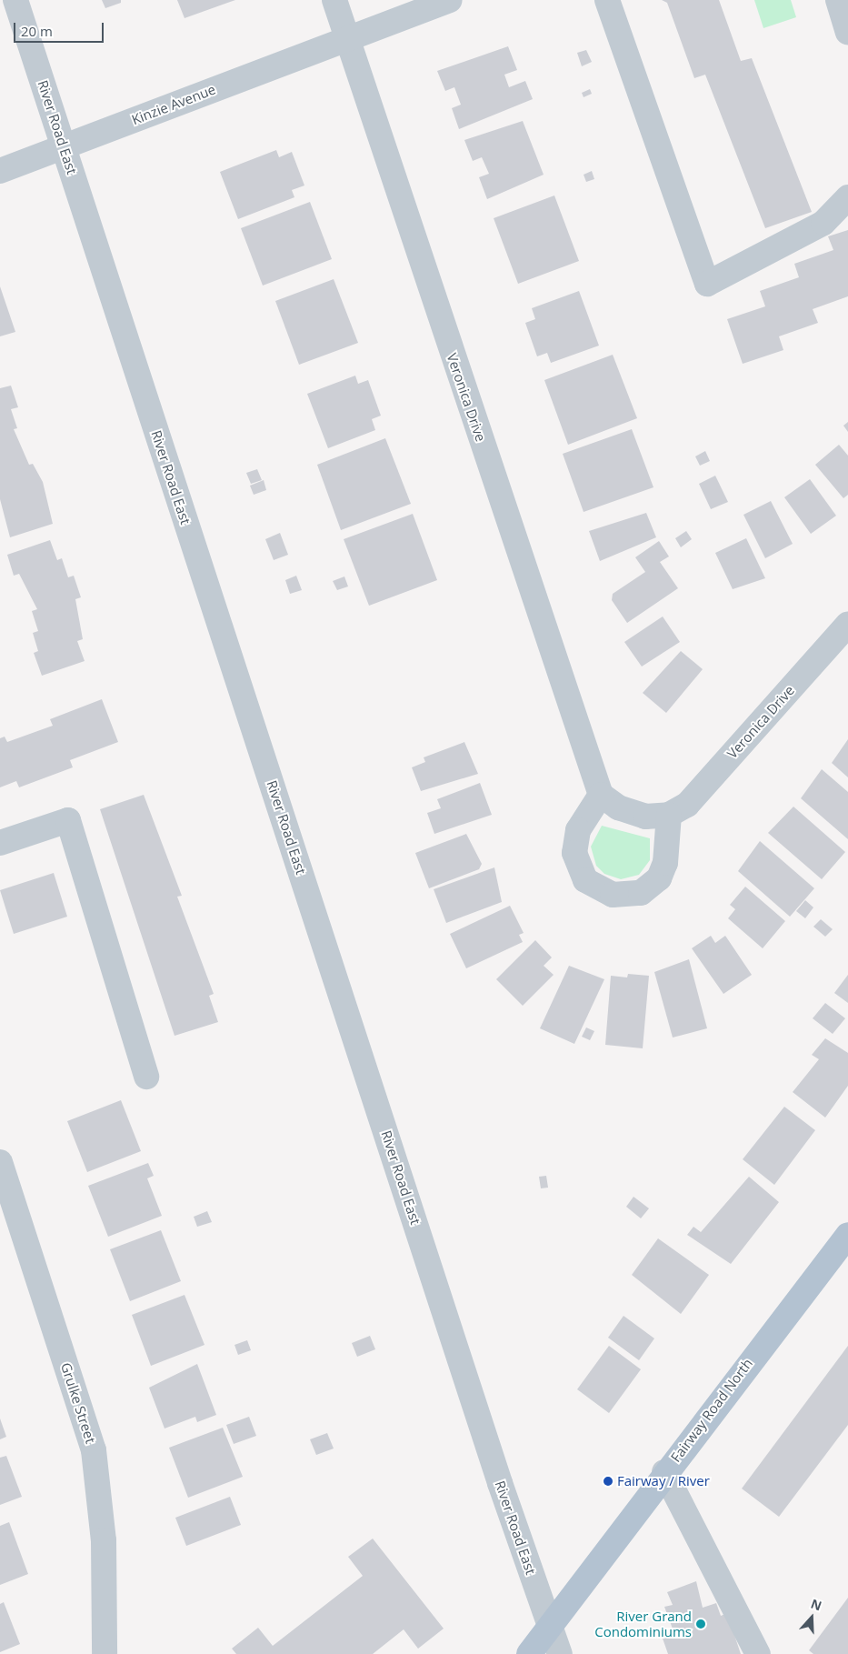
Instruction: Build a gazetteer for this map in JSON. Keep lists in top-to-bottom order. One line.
{"streets":{"main road":["Fairway Road North"],"street":["Kinzie Avenue","River Road East","Veronica Drive","Grulke Street"]},"crossings":[["Kinzie Avenue","River Road East"],["Kinzie Avenue","Veronica Drive"],["River Road East","Fairway Road North"]],"places":["Fairway / River","River Grand Condominiums"],"scale_bar":"20 m","north":"top"}
